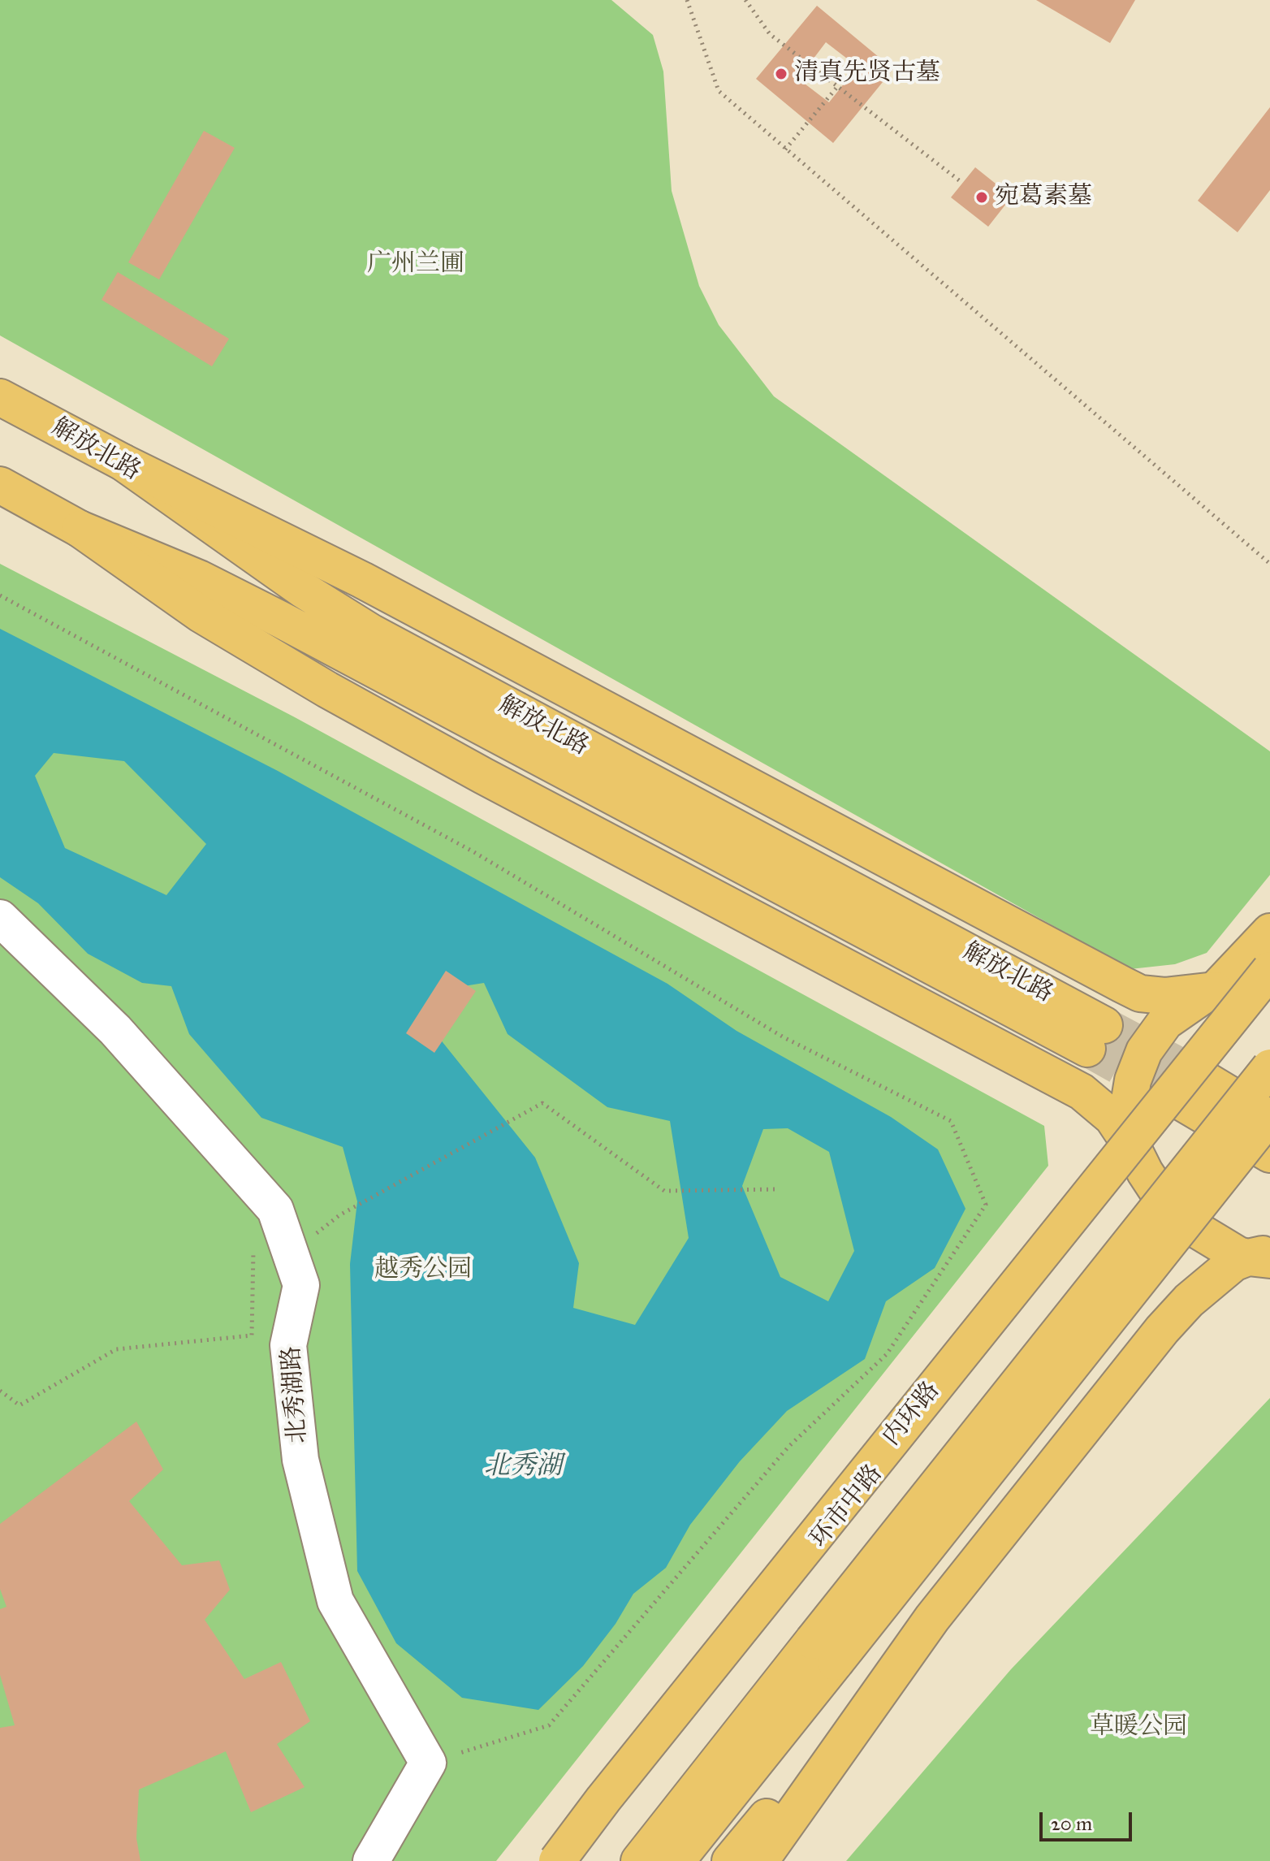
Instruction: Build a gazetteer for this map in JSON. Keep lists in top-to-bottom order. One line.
{"streets":{"main road":["解放北路","内环路","环市中路"],"lane":["北秀湖路"]},"crossings":[["内环路","环市中路"]],"water":["北秀湖"],"parks":["广州兰圃","越秀公园","草暖公园"],"places":["清真先贤古墓","宛葛素墓"],"scale_bar":"20 m"}
